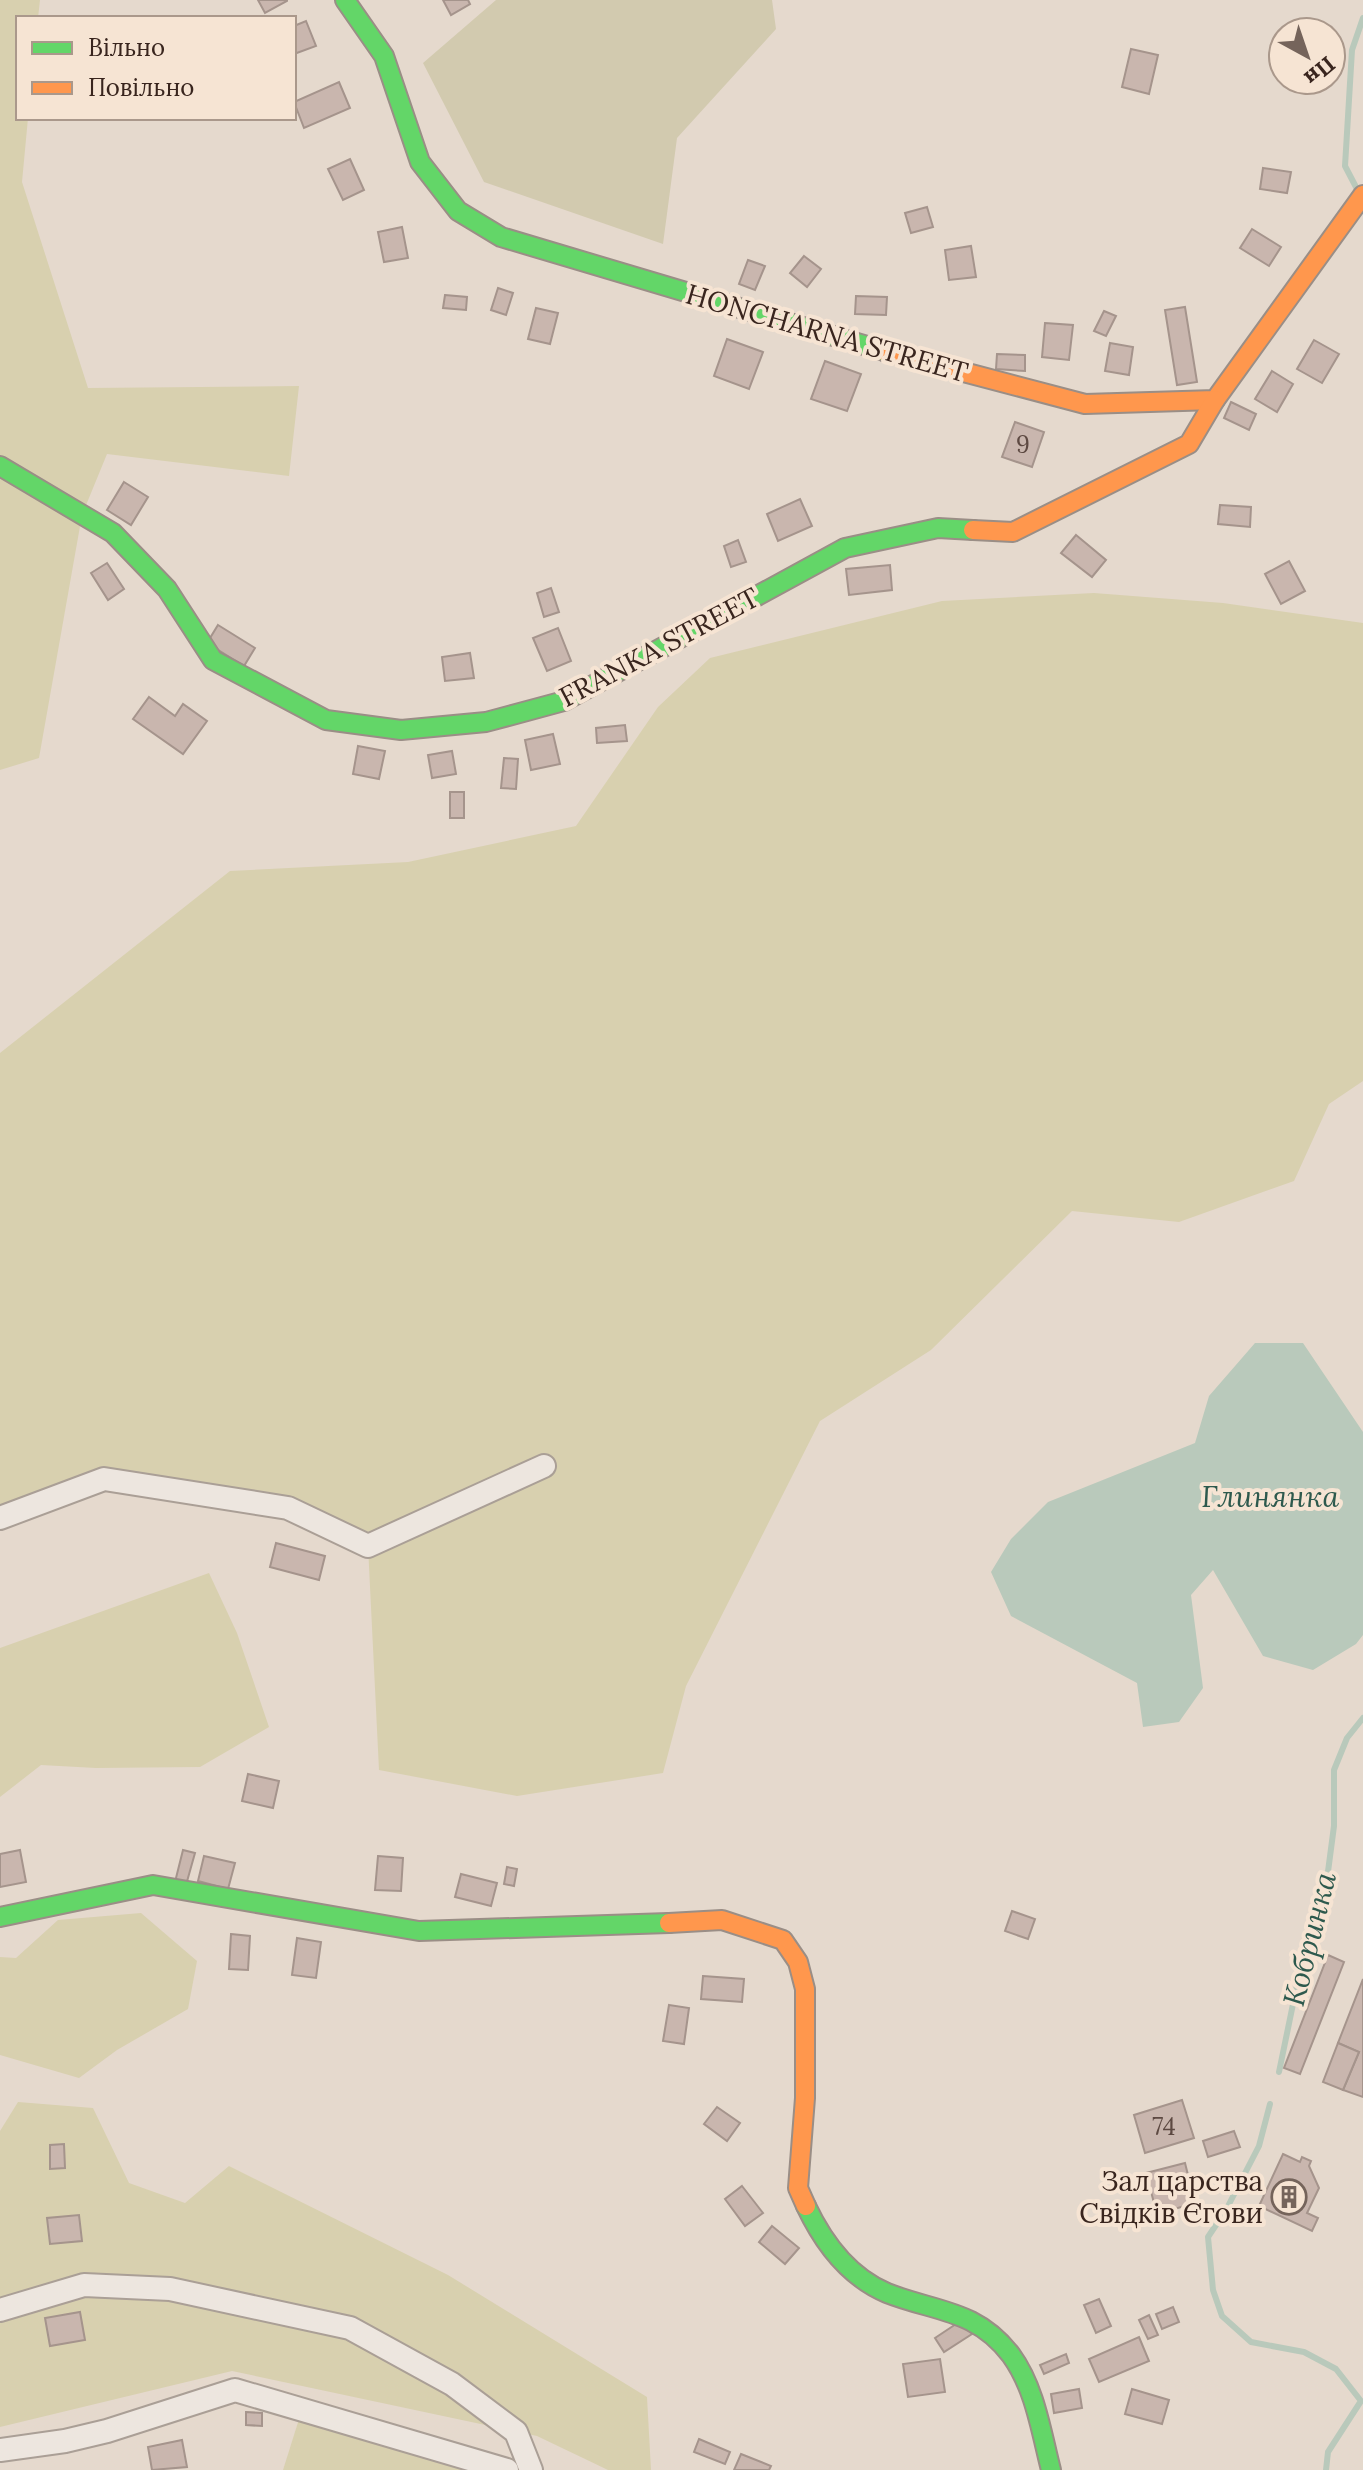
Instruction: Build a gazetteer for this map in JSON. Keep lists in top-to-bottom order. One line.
{"streets":{"street":["HONCHARNA STREET","FRANKA STREET"]},"crossings":[["HONCHARNA STREET","FRANKA STREET"]],"water":["Глинянка","Кобринка"],"places":{"building":["Зал царства Свідків Єгови"]},"house_numbers":["9","74"],"legend":["Вільно","Повільно"],"north":"bottom right"}
